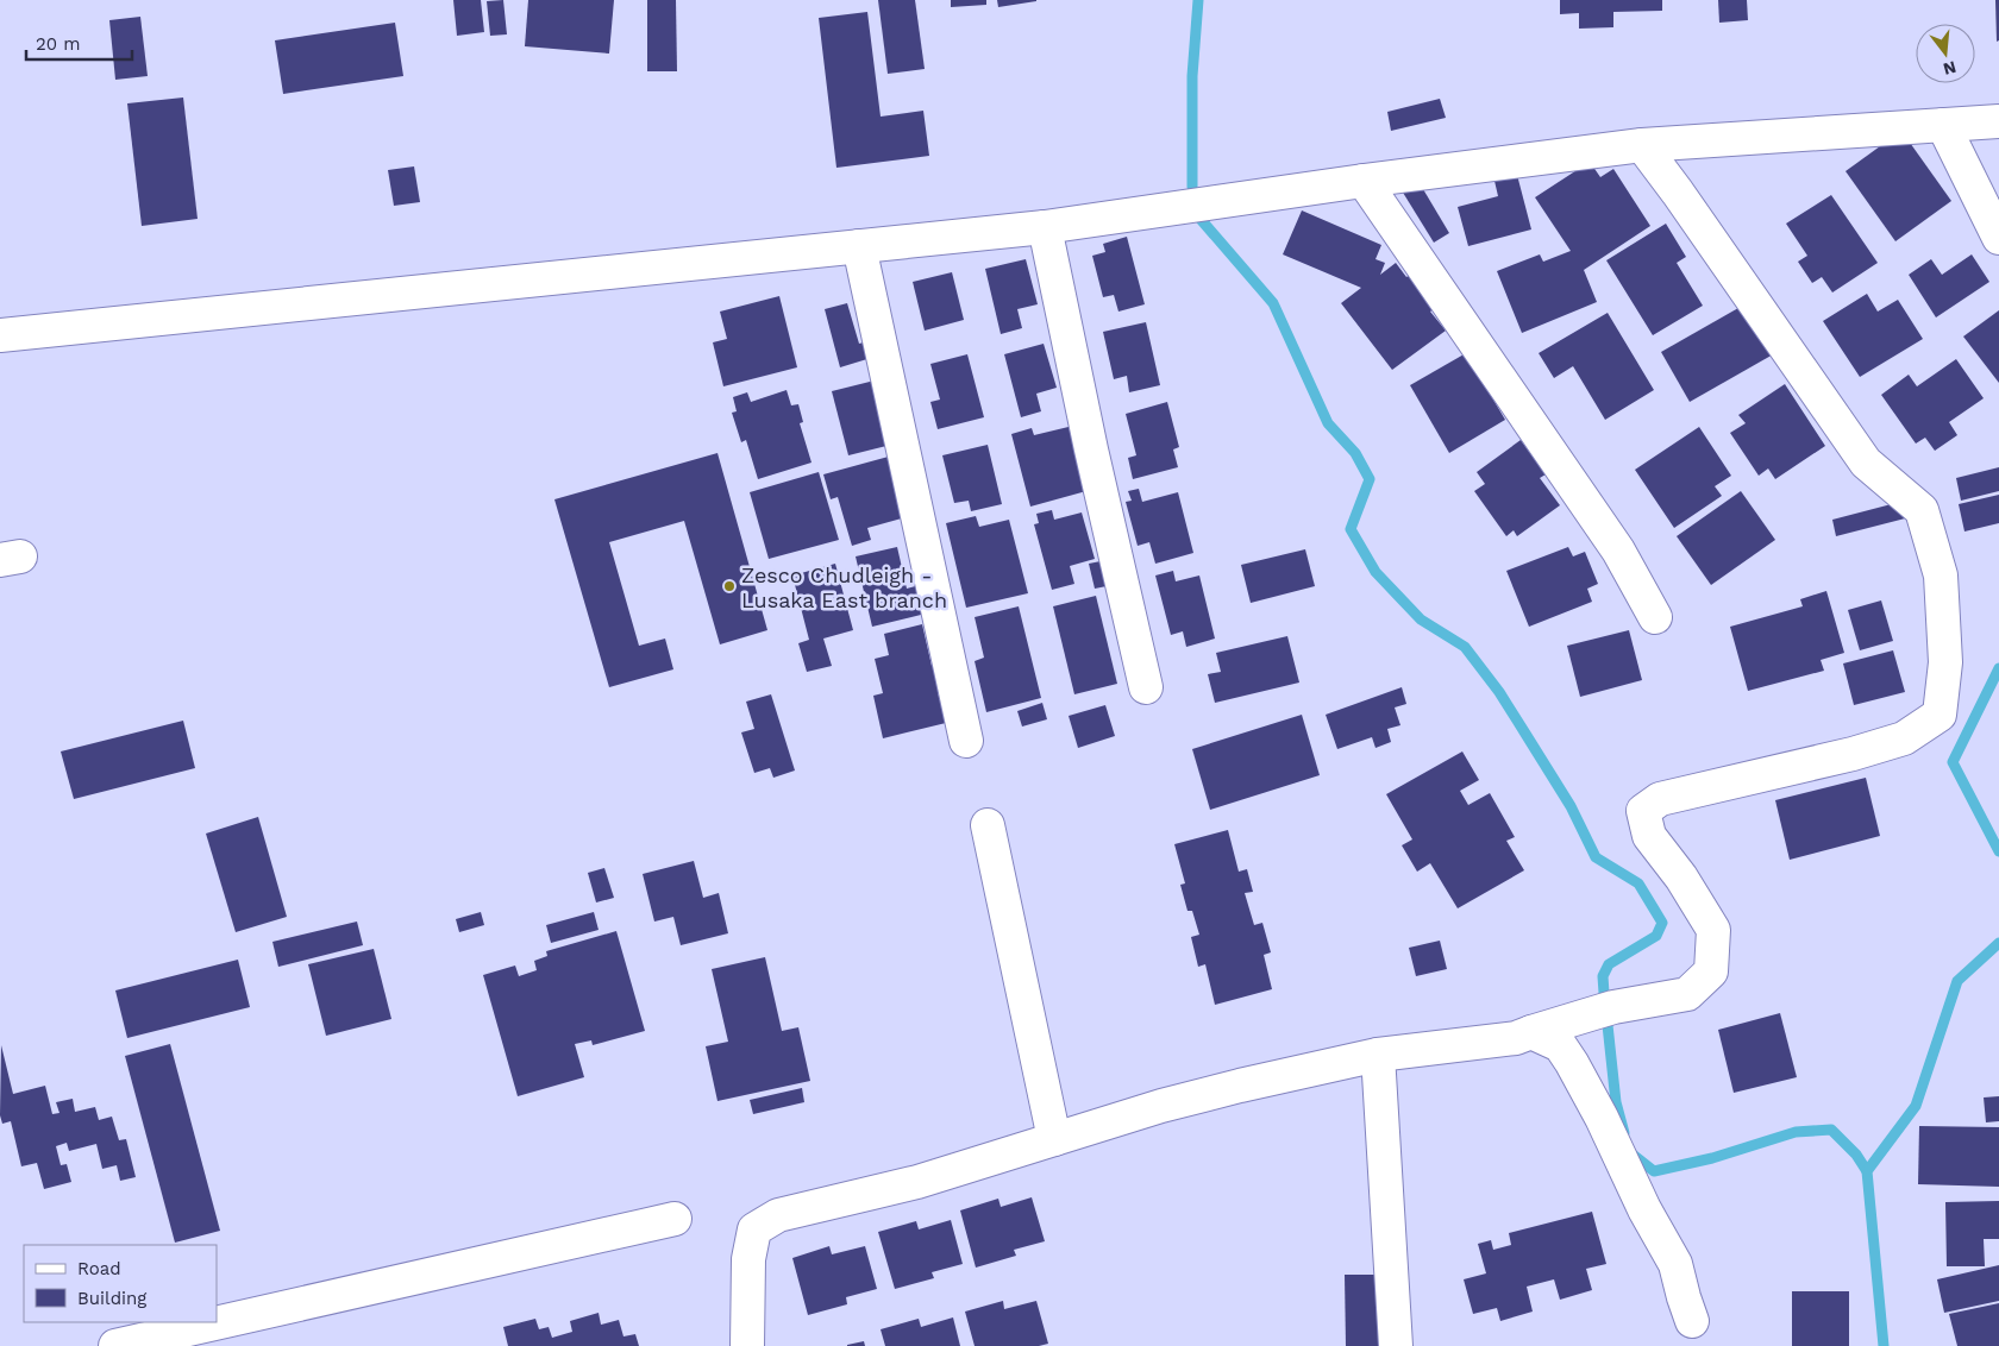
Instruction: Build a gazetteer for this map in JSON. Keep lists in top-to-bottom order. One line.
{"places":["Zesco Chudleigh - Lusaka East branch"],"legend":["Road","Building"],"scale_bar":"20 m","north":"bottom"}
